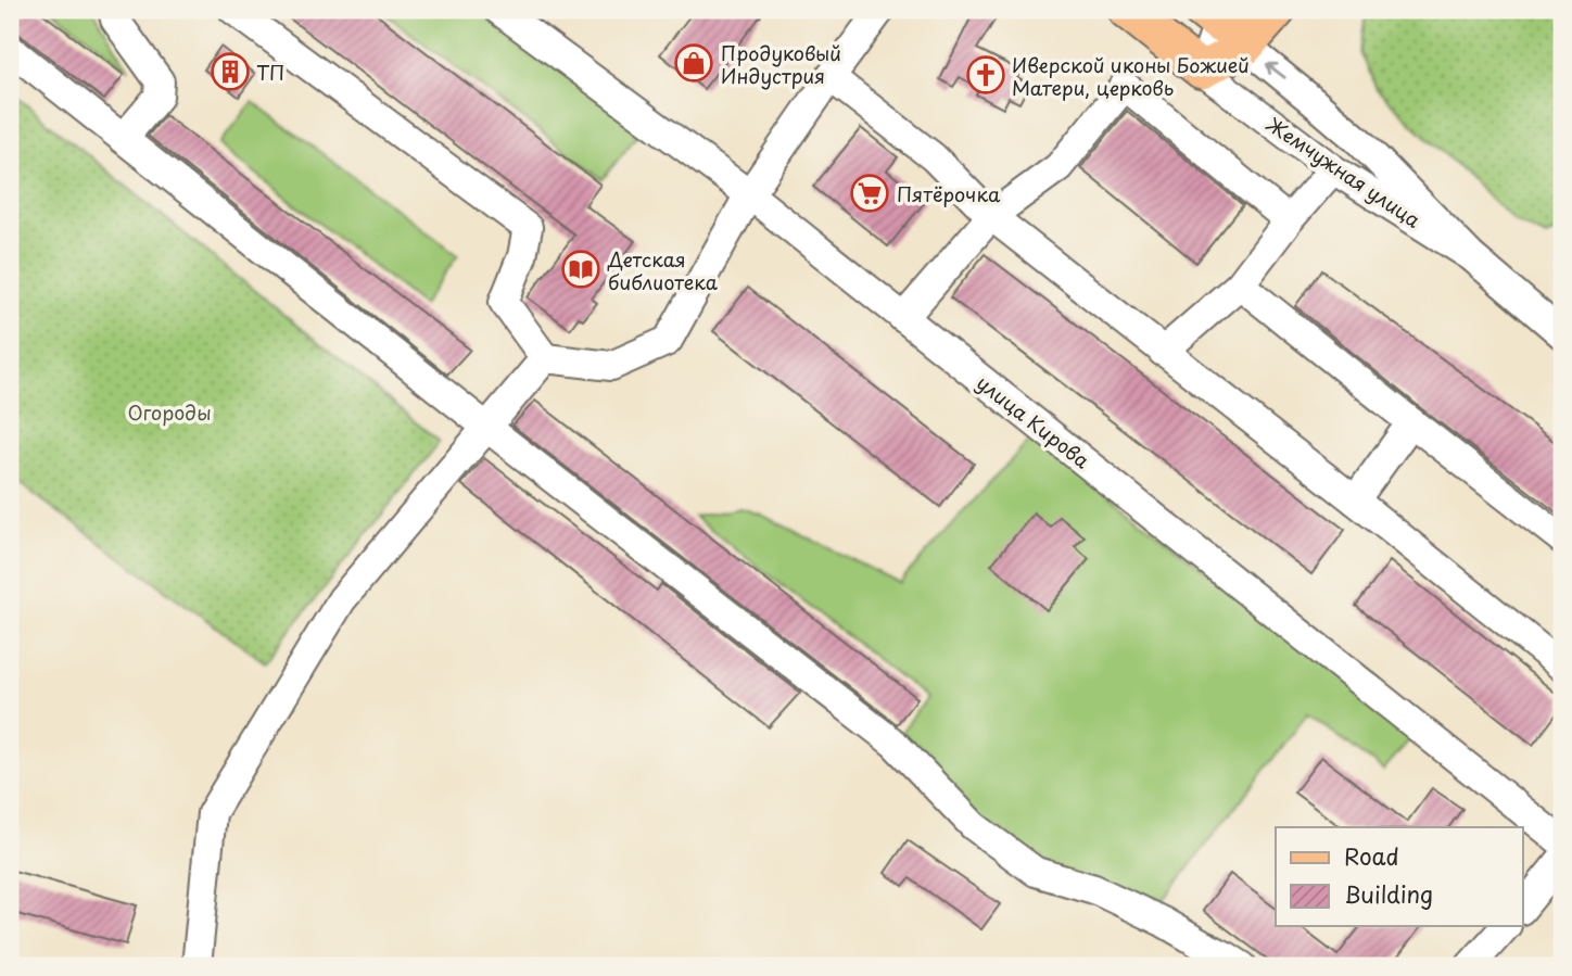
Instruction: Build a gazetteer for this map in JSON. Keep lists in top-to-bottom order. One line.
{"streets":{"main road":["Жемчужная улица"],"street":["улица Кирова"]},"parks":["Огороды"],"places":{"shop":["Продуковый Индустрия"],"building":["ТП"],"church":["Иверской иконы Божией Матери, церковь"],"supermarket":["Пятёрочка"],"library":["Детская библиотека"]},"legend":["Road","Building"]}
